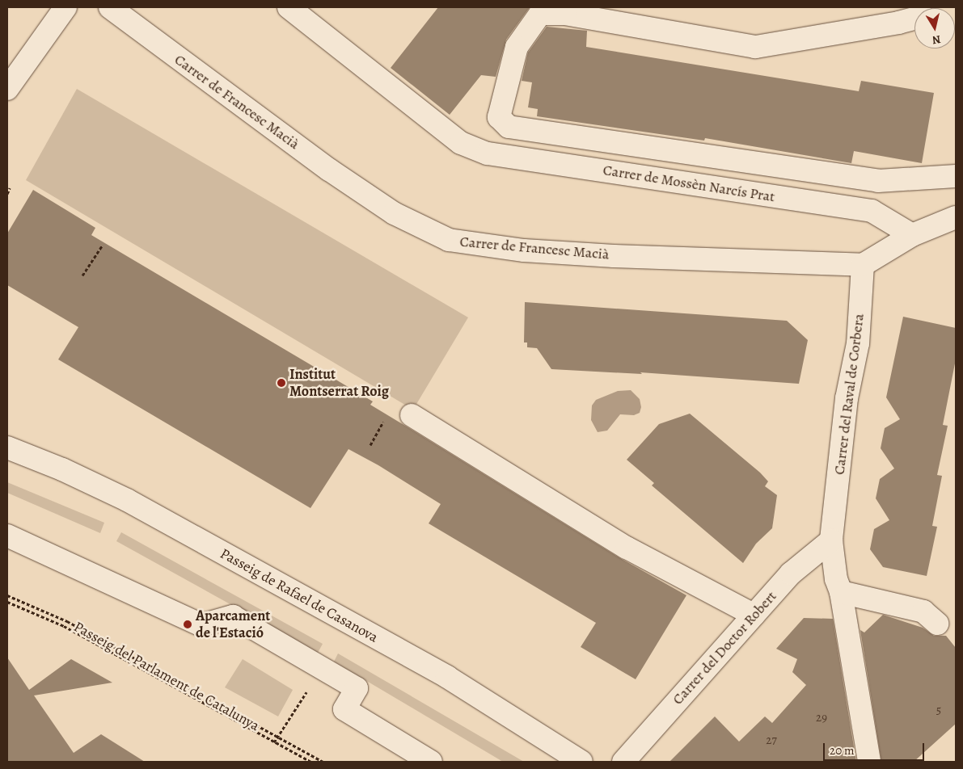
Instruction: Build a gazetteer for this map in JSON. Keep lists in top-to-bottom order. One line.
{"streets":{"street":["Carrer de Francesc Macià","Carrer de Mossèn Narcís Prat","Carrer del Raval de Corbera","Passeig de Rafael de Casanova","Carrer del Doctor Robert"],"path":["Passeig del Parlament de Catalunya"]},"crossings":[["Carrer de Francesc Macià","Carrer del Raval de Corbera"],["Carrer del Raval de Corbera","Carrer del Doctor Robert"]],"places":["Institut Montserrat Roig","Aparcament de l'Estació"],"house_numbers":["5","29","27"],"scale_bar":"20 m","north":"bottom"}
